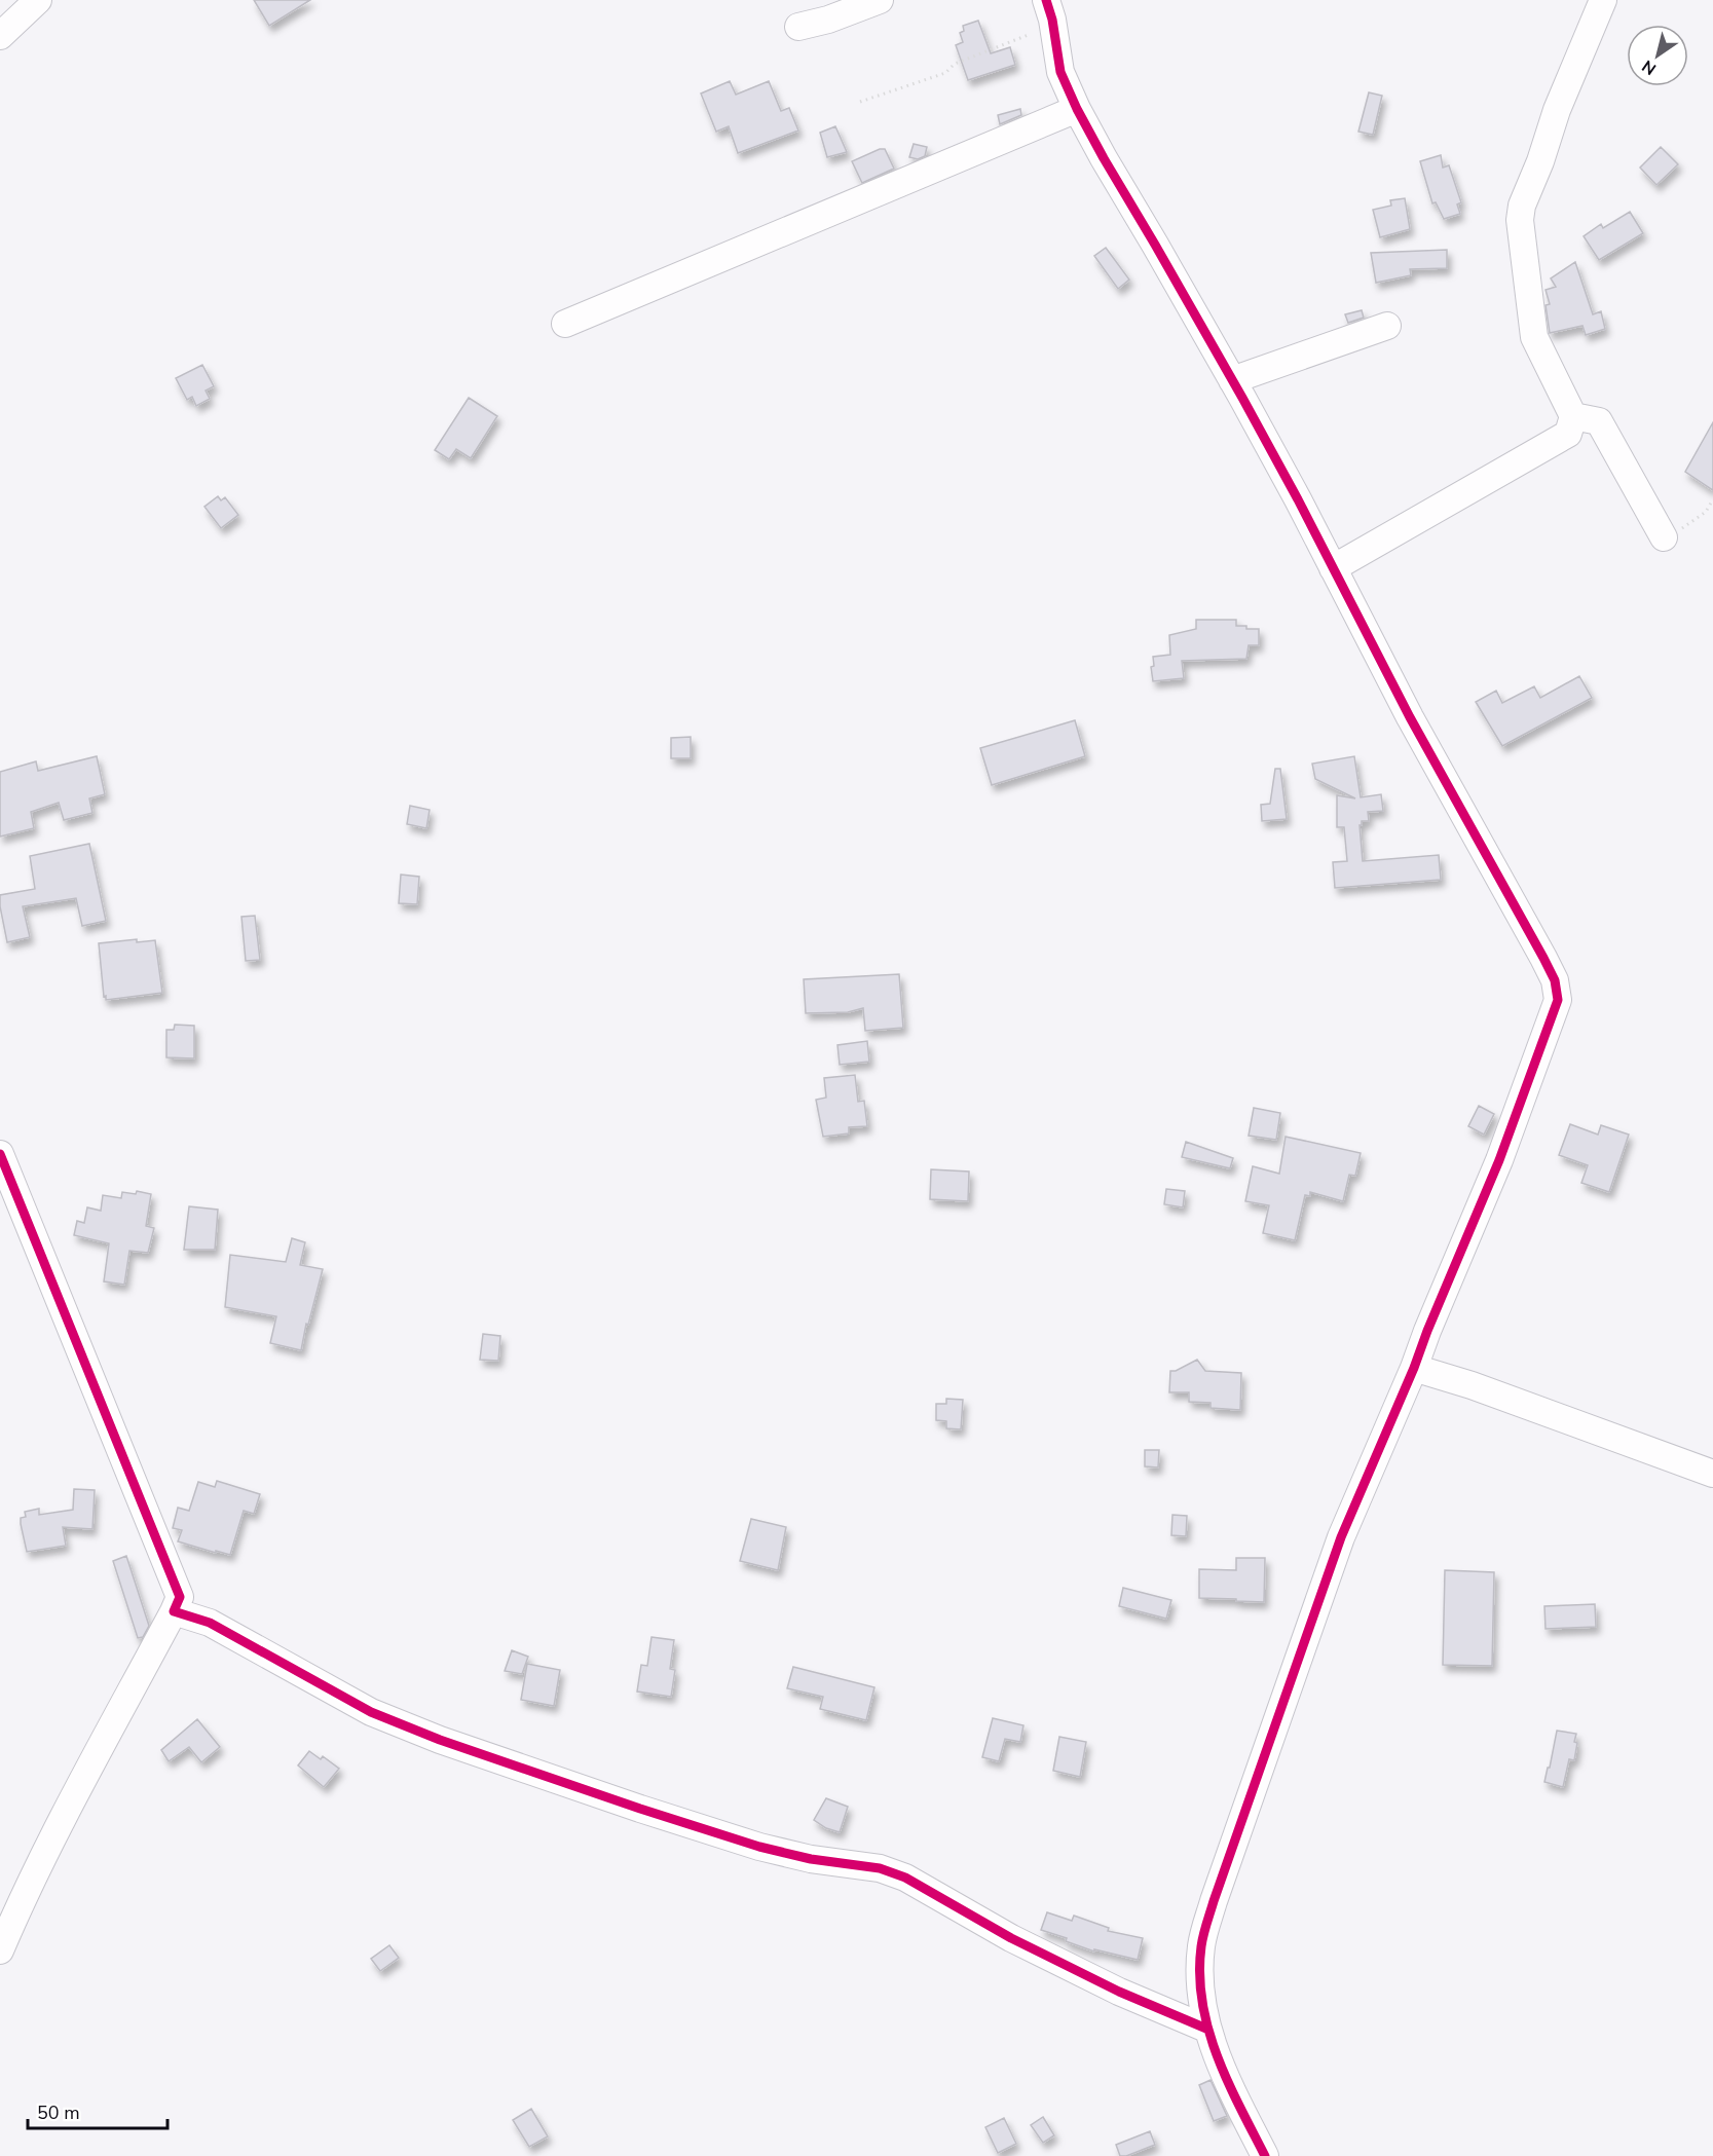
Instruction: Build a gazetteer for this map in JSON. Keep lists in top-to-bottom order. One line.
{"scale_bar":"50 m","north":"bottom left"}
